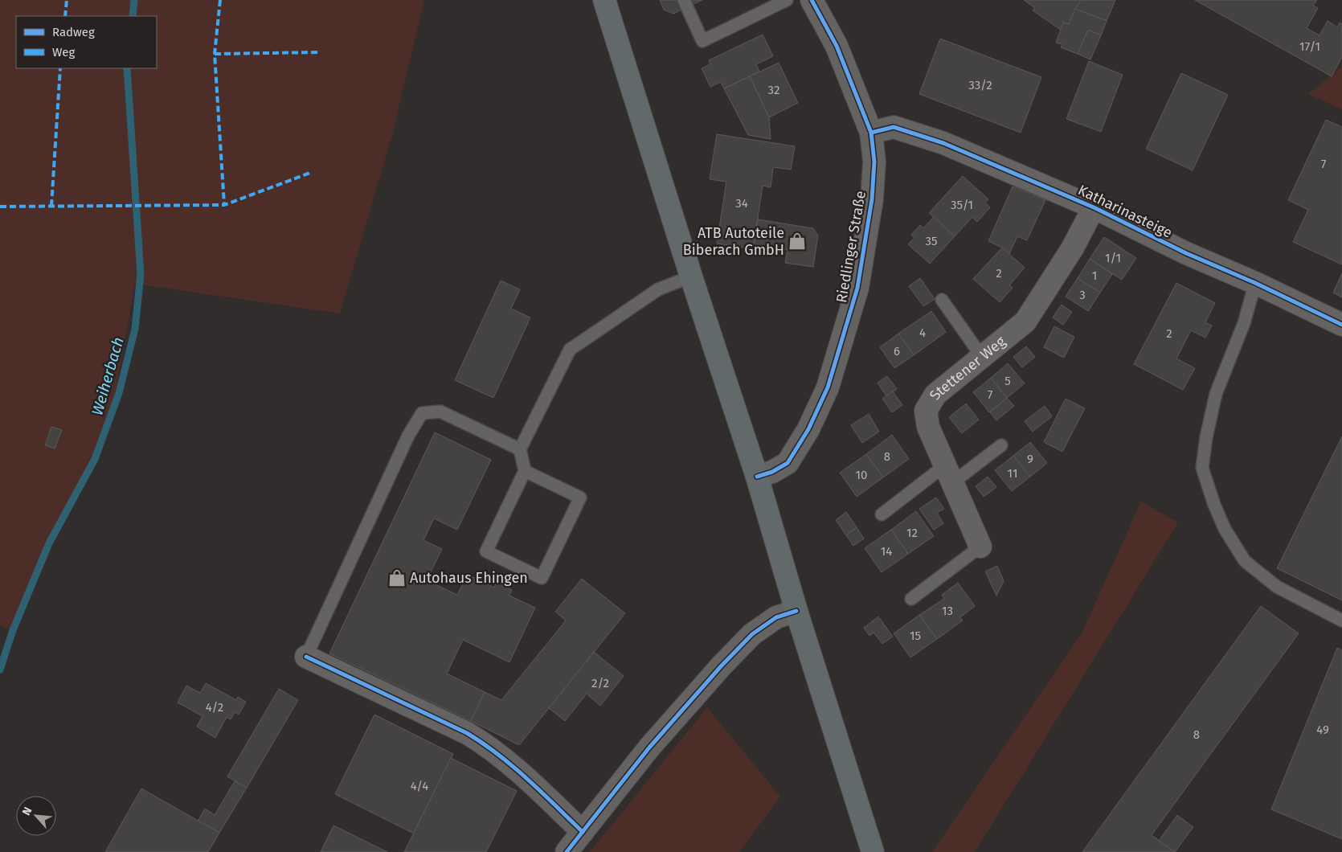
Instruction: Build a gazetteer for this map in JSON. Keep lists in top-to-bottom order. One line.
{"streets":{"street":["Katharinasteige","Riedlinger Straße","Stettener Weg"]},"crossings":[["Katharinasteige","Riedlinger Straße"],["Katharinasteige","Stettener Weg"]],"water":["Weiherbach"],"places":{"shop":["ATB Autoteile Biberach GmbH","Autohaus Ehingen"]},"house_numbers":["17/1","33/2","32","7","34","35/1","35","1/1","2","1","3","4","2","6","5","7","8","9","11","10","12","14","13","15","2/2","4/2","49","8","4/4"],"legend":["Radweg","Weg"],"north":"top left"}
